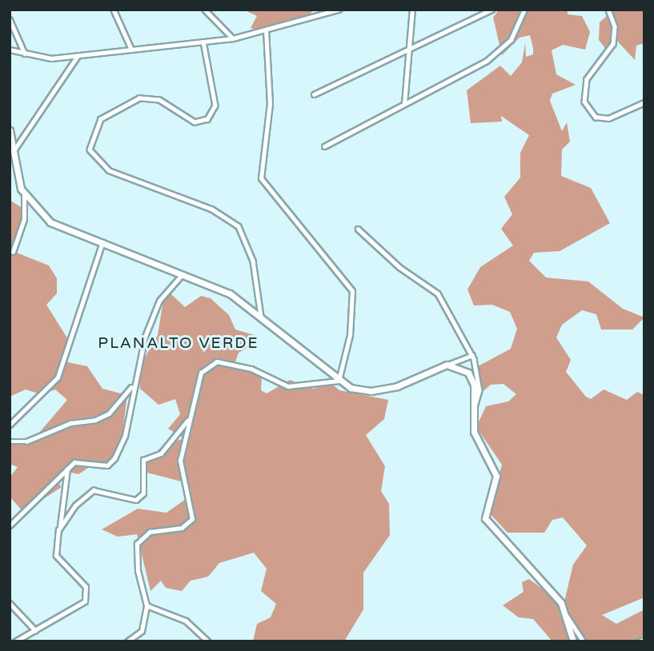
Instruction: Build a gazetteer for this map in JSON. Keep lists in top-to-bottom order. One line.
{"districts":["PLANALTO VERDE"]}
